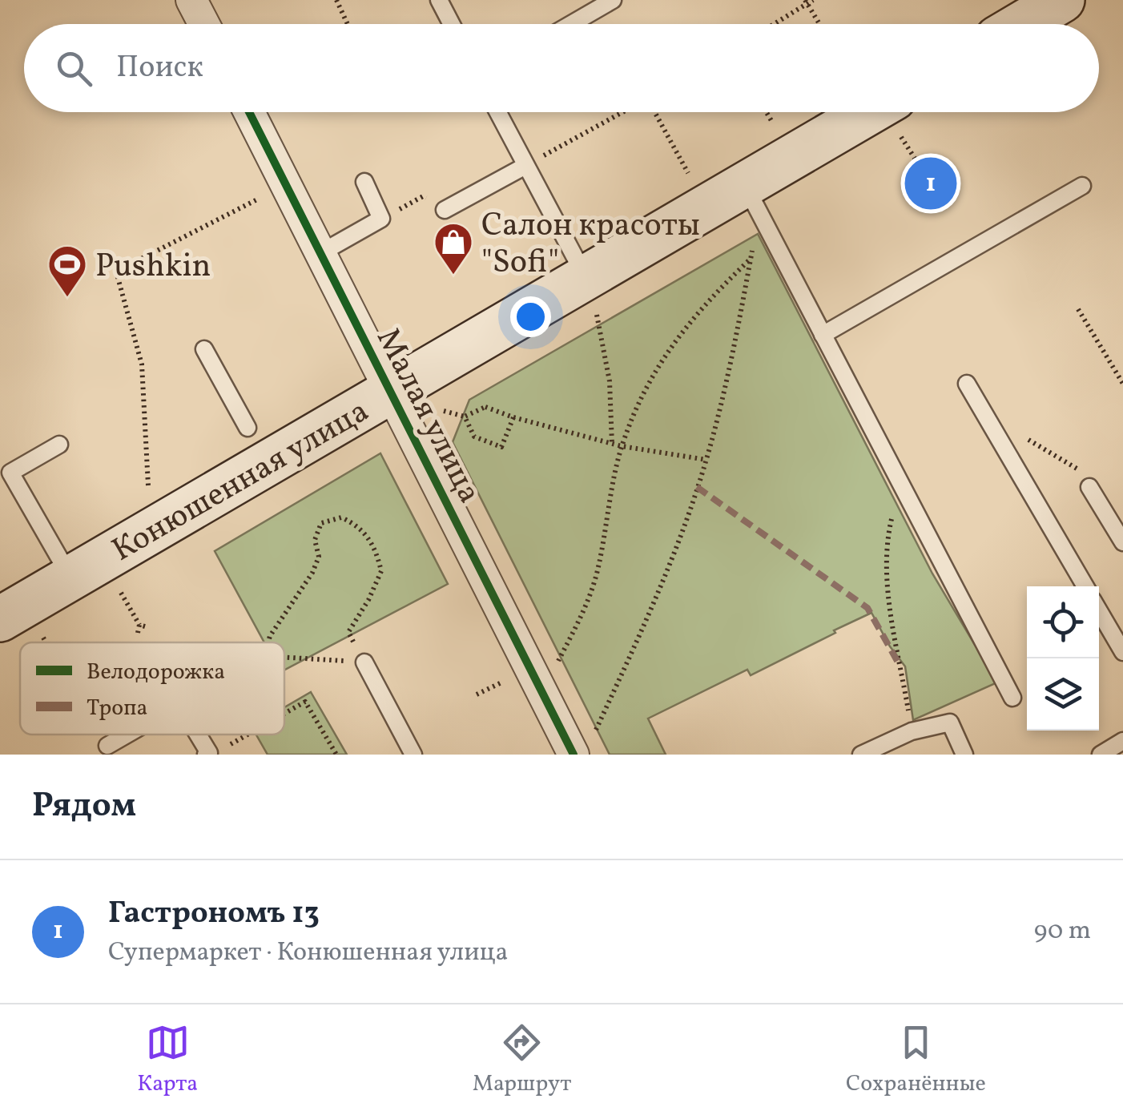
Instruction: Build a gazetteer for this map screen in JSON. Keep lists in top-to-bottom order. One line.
{"streets":{"main road":["Конюшенная улица"],"street":["Малая улица"]},"crossings":[["Малая улица","Конюшенная улица"]],"places":{"shop":["Салон красоты \"Sofi\""],"sports":["Pushkin"]},"legend":["Велодорожка","Тропа"],"page":{"search":"Поиск","pins":"1","heading":"Рядом","list":[{"mark":"1","name":"Гастрономъ 13","note":"Супермаркет · Конюшенная улица","value":"90 m"}],"nav":["Карта","Маршрут","Сохранённые"]}}
